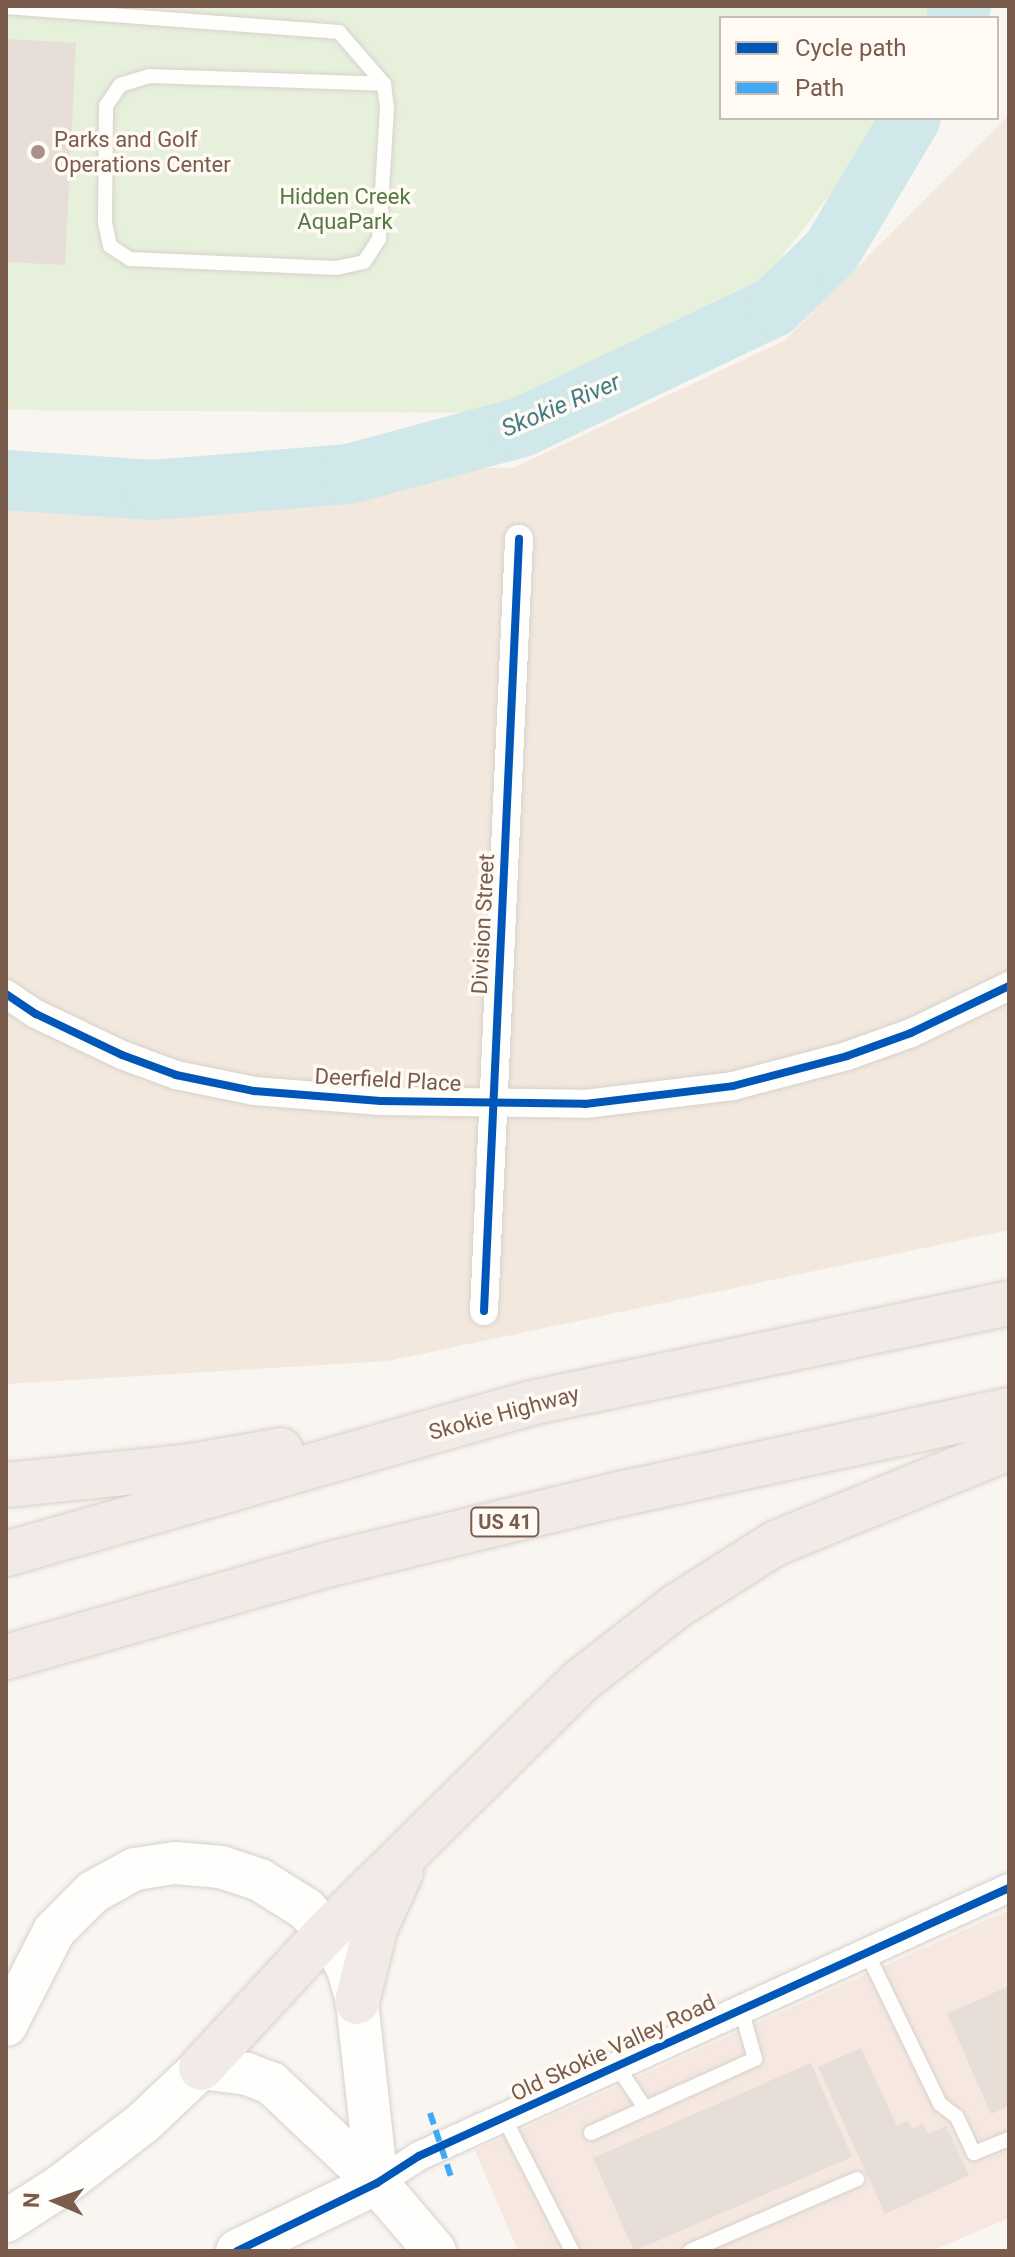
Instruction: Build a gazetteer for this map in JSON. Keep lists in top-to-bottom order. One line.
{"streets":{"highway":["Skokie Highway","US 41"],"street":["Division Street","Deerfield Place","Old Skokie Valley Road"]},"crossings":[["Division Street","Deerfield Place"]],"water":["Skokie River"],"parks":["Hidden Creek AquaPark"],"places":["Parks and Golf Operations Center"],"legend":["Cycle path","Path"],"north":"left"}
